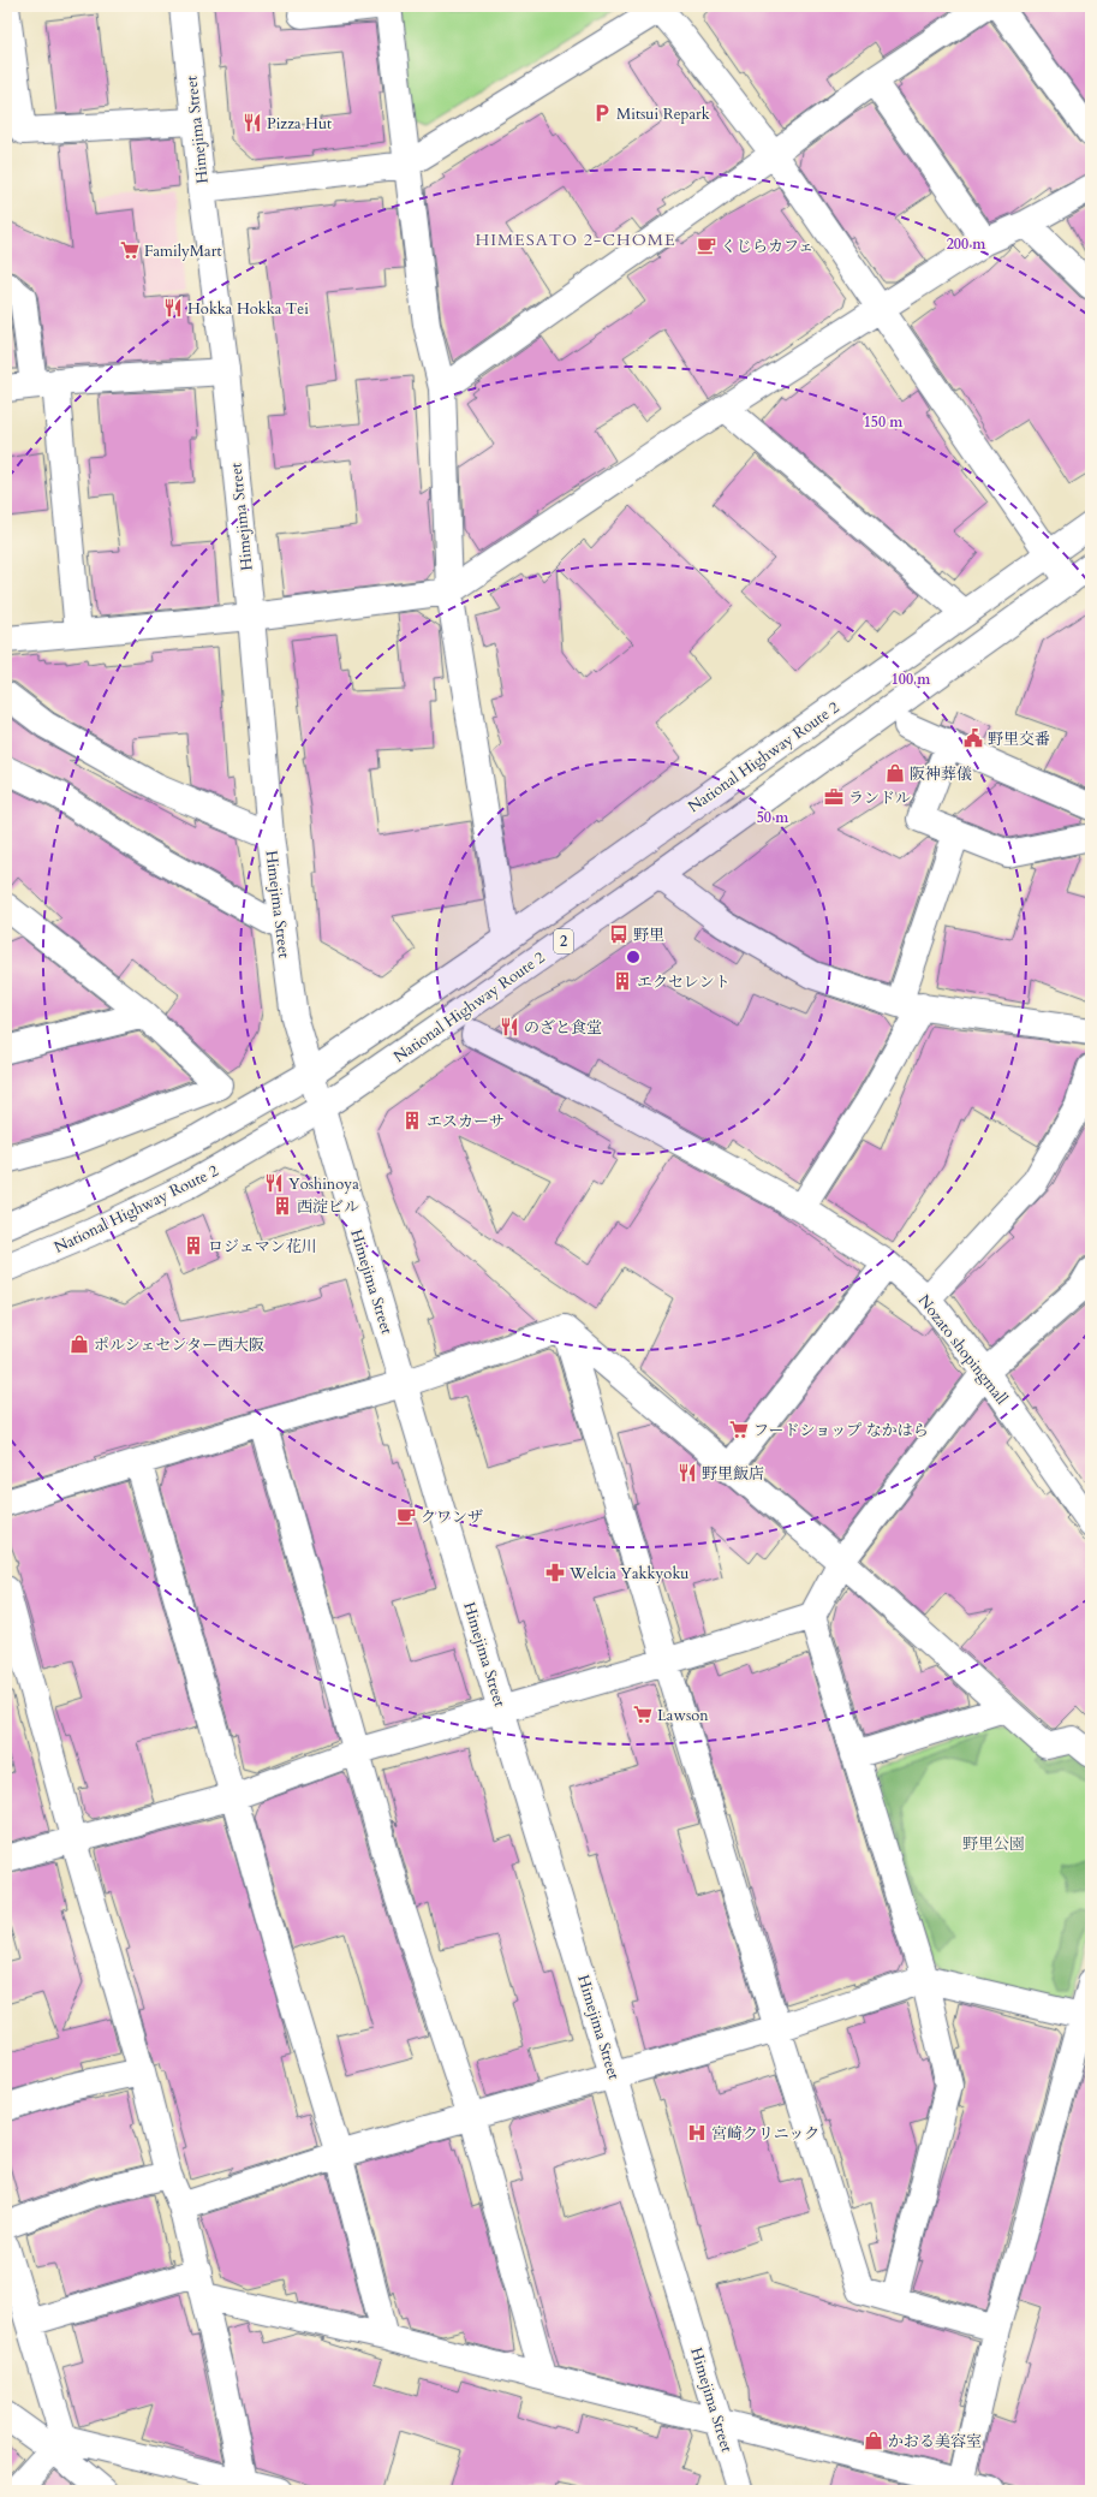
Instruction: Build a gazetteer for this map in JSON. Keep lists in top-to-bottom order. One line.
{"streets":{"main road":["Himejima Street","National Highway Route 2","2","Nozato shopingmall"]},"crossings":[["Himejima Street","National Highway Route 2"]],"districts":["HIMESATO 2-CHOME"],"parks":["野里公園"],"places":{"parking":["Mitsui Repark"],"restaurant":["Pizza Hut","Hokka Hokka Tei","のざと食堂","Yoshinoya","野里飯店"],"cafe":["くじらカフェ","クワンザ"],"supermarket":["FamilyMart","フードショップ なかはら","Lawson"],"public building":["野里交番"],"shop":["阪神葬儀","ポルシェセンター西大阪","かおる美容室"],"office":["ランドル"],"bus stop":["野里"],"building":["エクセレント","エスカーサ","西淀ビル","ロジェマン花川"],"pharmacy":["Welcia Yakkyoku"],"hospital":["宮崎クリニック"]},"rings":["200 m","150 m","100 m","50 m"]}
